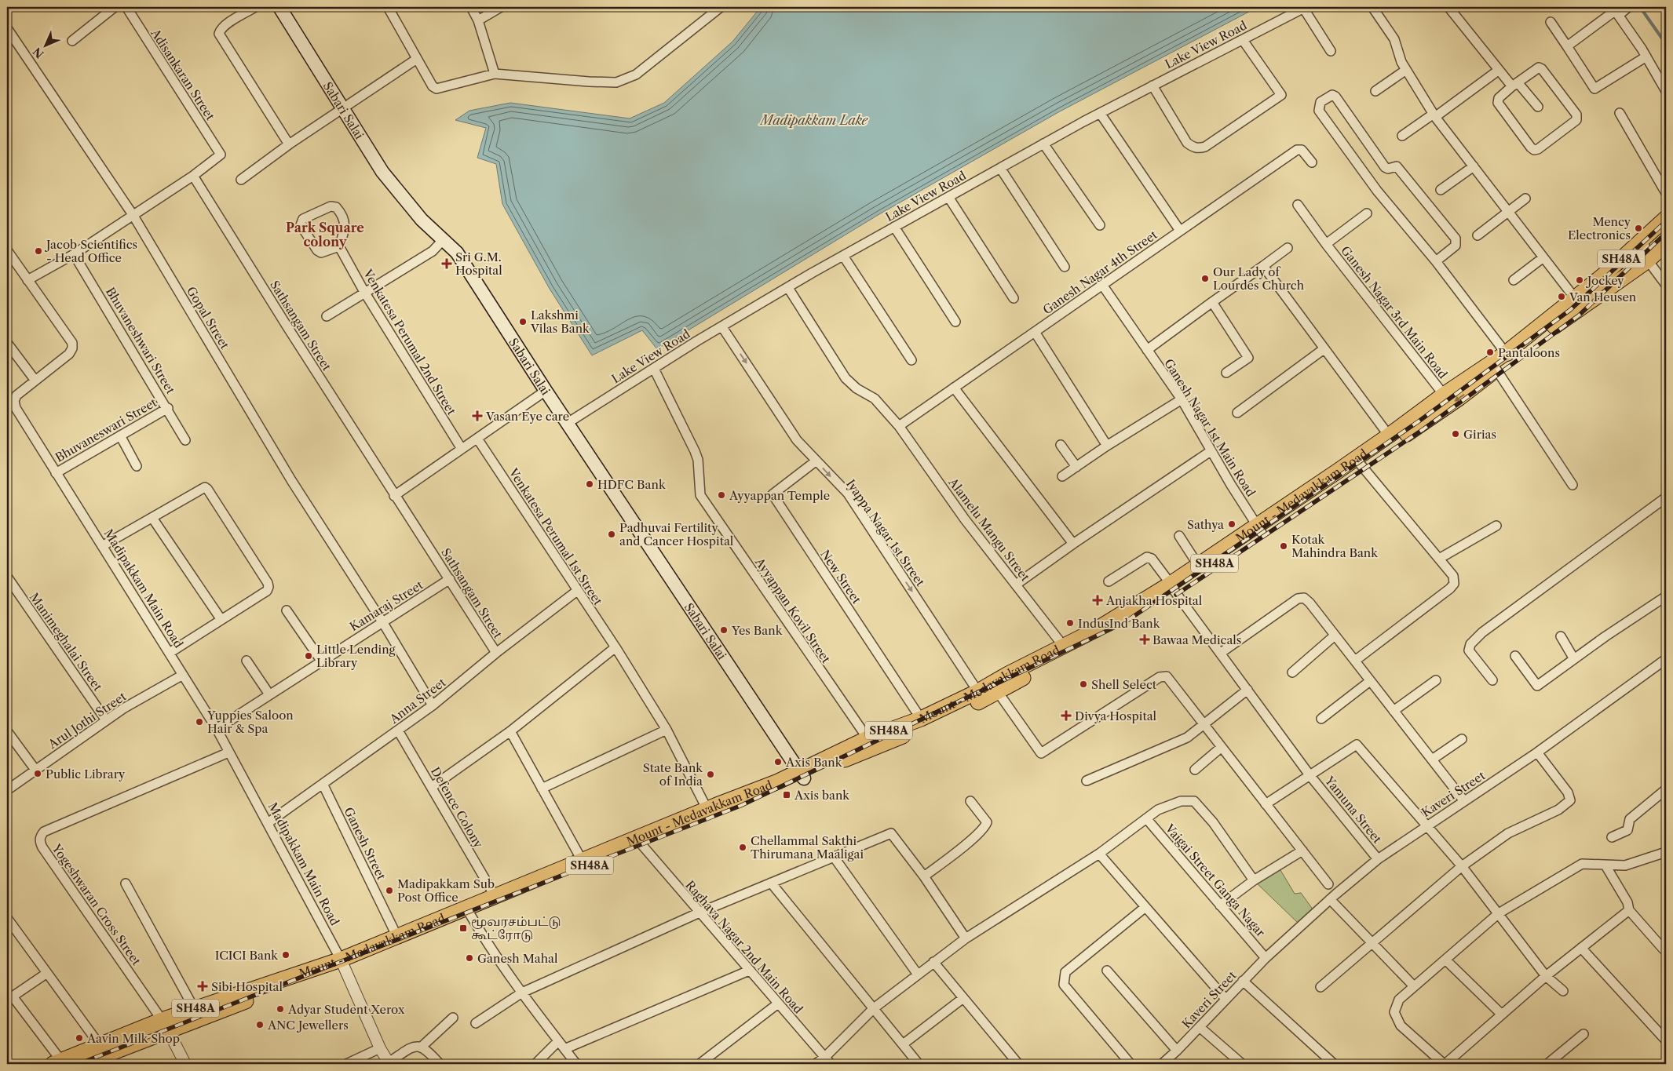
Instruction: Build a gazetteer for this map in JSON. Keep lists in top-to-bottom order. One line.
{"streets":{"main road":["Sabari Salai","SH48A","Mount - Medavakkam Road"],"street":["Lake View Road","Adisankaran Street","Ganesh Nagar 4th Street","Ganesh Nagar 3rd Main Road","Gopal Street","Sathsangam Street","Bhuvaneshwari Street","Venkatesa Perumal 2nd Street","Ganesh Nagar 1st Main Road","Bhuvaneswari Street","Alamelu Mangu Street","Iyappa Nagar 1st Street","Venkatesa Perumal 1st Street","New Street","Madipakkam Main Road","Kamaraj Street","Ayyappan Kovil Street","Manimeghalai Street","Anna Street","Arul Jothi Street","Kaveri Street","Defence Colony","Yamuna Street","Ganesh Street","Vaigai Street Ganga Nagar","Yogeshwaran Cross Street","Raghava Nagar 2nd Main Road"]},"crossings":[["Lake View Road","Sabari Salai"],["Lake View Road","Alamelu Mangu Street"],["Lake View Road","Iyappa Nagar 1st Street"],["Lake View Road","Ayyappan Kovil Street"],["Adisankaran Street","Sathsangam Street"],["Sabari Salai","Mount - Medavakkam Road"],["Ganesh Nagar 4th Street","Ganesh Nagar 1st Main Road"],["Ganesh Nagar 4th Street","Alamelu Mangu Street"],["Ganesh Nagar 3rd Main Road","Mount - Medavakkam Road"],["Gopal Street","Kamaraj Street"],["Gopal Street","Anna Street"],["Sathsangam Street","Kamaraj Street"],["Sathsangam Street","Anna Street"],["Bhuvaneshwari Street","Bhuvaneswari Street"],["Ganesh Nagar 1st Main Road","Mount - Medavakkam Road"],["Bhuvaneswari Street","Madipakkam Main Road"],["Mount - Medavakkam Road","Alamelu Mangu Street"],["Mount - Medavakkam Road","Iyappa Nagar 1st Street"],["Mount - Medavakkam Road","Venkatesa Perumal 1st Street"],["Mount - Medavakkam Road","New Street"],["Mount - Medavakkam Road","Madipakkam Main Road"],["Mount - Medavakkam Road","Ayyappan Kovil Street"],["Mount - Medavakkam Road","Defence Colony"],["Mount - Medavakkam Road","Yamuna Street"],["Mount - Medavakkam Road","Ganesh Street"],["Mount - Medavakkam Road","Yogeshwaran Cross Street"],["Mount - Medavakkam Road","Raghava Nagar 2nd Main Road"],["Iyappa Nagar 1st Street","New Street"],["Venkatesa Perumal 1st Street","Anna Street"],["Madipakkam Main Road","Kamaraj Street"],["Madipakkam Main Road","Anna Street"],["Madipakkam Main Road","Arul Jothi Street"],["Madipakkam Main Road","Yogeshwaran Cross Street"],["Manimeghalai Street","Arul Jothi Street"],["Anna Street","Defence Colony"],["Anna Street","Ganesh Street"],["Kaveri Street","Yamuna Street"],["Kaveri Street","Vaigai Street Ganga Nagar"]],"one_way":["Iyappa Nagar 1st Street"],"districts":["Park Square colony"],"water":["Madipakkam Lake"],"places":{"other":["Mency Electronics","Jacob Scientifics - Head Office","Our Lady of Lourdes Church","Jockey","Van Heusen","Lakshmi Vilas Bank","Pantaloons","Girias","HDFC Bank","Ayyappan Temple","Sathya","Padhuvai Fertility and Cancer Hospital","Kotak Mahindra Bank","IndusInd Bank","Yes Bank","Little Lending Library","Shell Select","Yuppies Saloon Hair & Spa","Axis Bank","Public Library","State Bank of India","Chellammal Sakthi Thirumana Maaligai","Madipakkam Sub Post Office","ICICI Bank","Ganesh Mahal","Adyar Student Xerox","ANC Jewellers","Aavin Milk Shop"],"health":["Sri G.M. Hospital","Vasan Eye care","Anjakha Hospital","Bawaa Medicals","Divya Hospital","Sibi Hospital"],"transit":["Axis bank","மூவரசம்பட்டு கூட்ரோடு"]},"north":"bottom left"}
